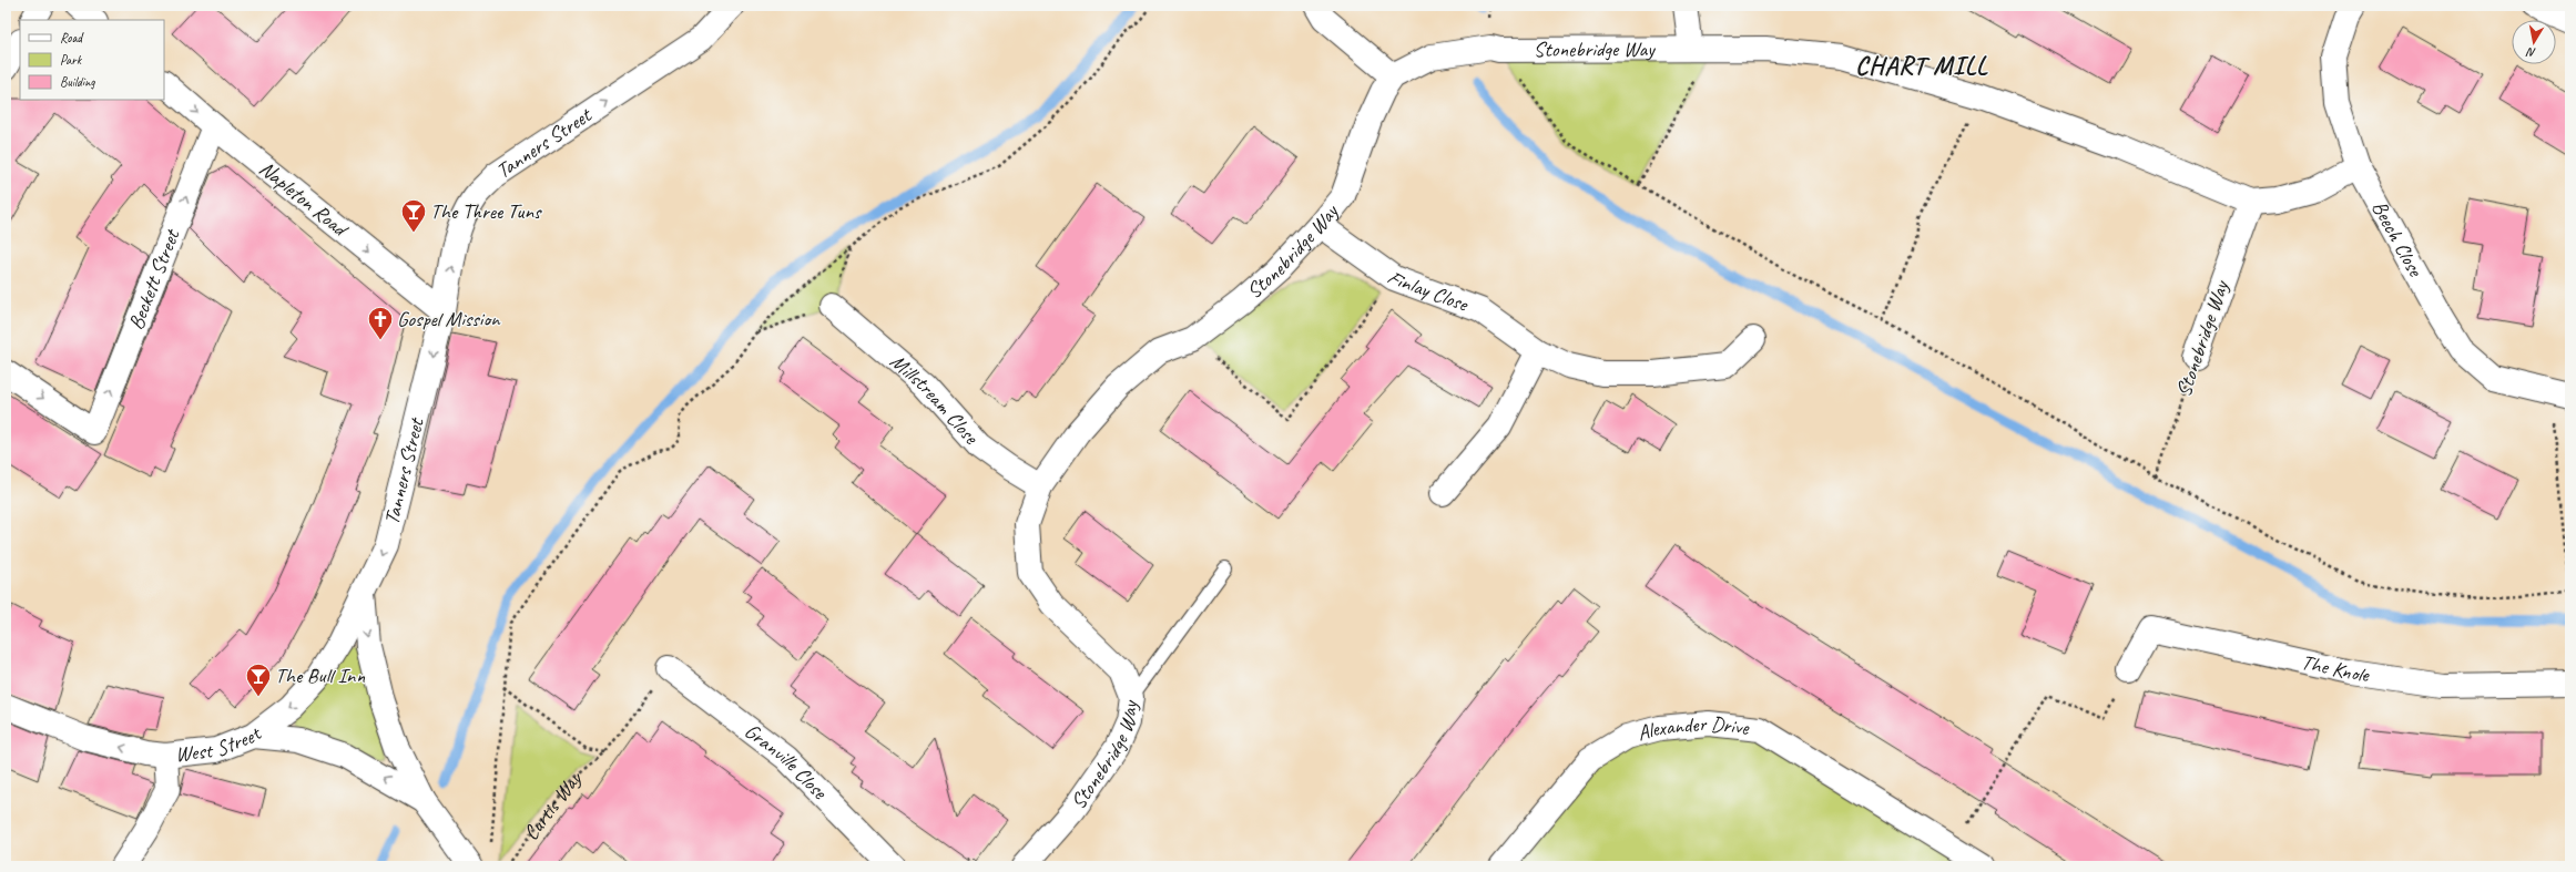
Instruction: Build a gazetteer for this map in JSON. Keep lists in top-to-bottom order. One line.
{"streets":{"street":["Stonebridge Way","Tanners Street","Napleton Road","Beech Close","Beckett Street","Finlay Close","Millstream Close","The Knole","Alexander Drive","West Street","Granville Close"],"path":["Curtis Way"]},"crossings":[["Stonebridge Way","Beech Close"],["Stonebridge Way","Finlay Close"],["Stonebridge Way","Millstream Close"],["Tanners Street","Napleton Road"],["Tanners Street","West Street"],["Napleton Road","Beckett Street"],["Granville Close","Curtis Way"]],"one_way":["Napleton Road","West Street"],"districts":["CHART MILL"],"places":{"bar":["The Three Tuns","The Bull Inn"],"church":["Gospel Mission"]},"legend":["Road","Park","Building"],"north":"bottom"}
